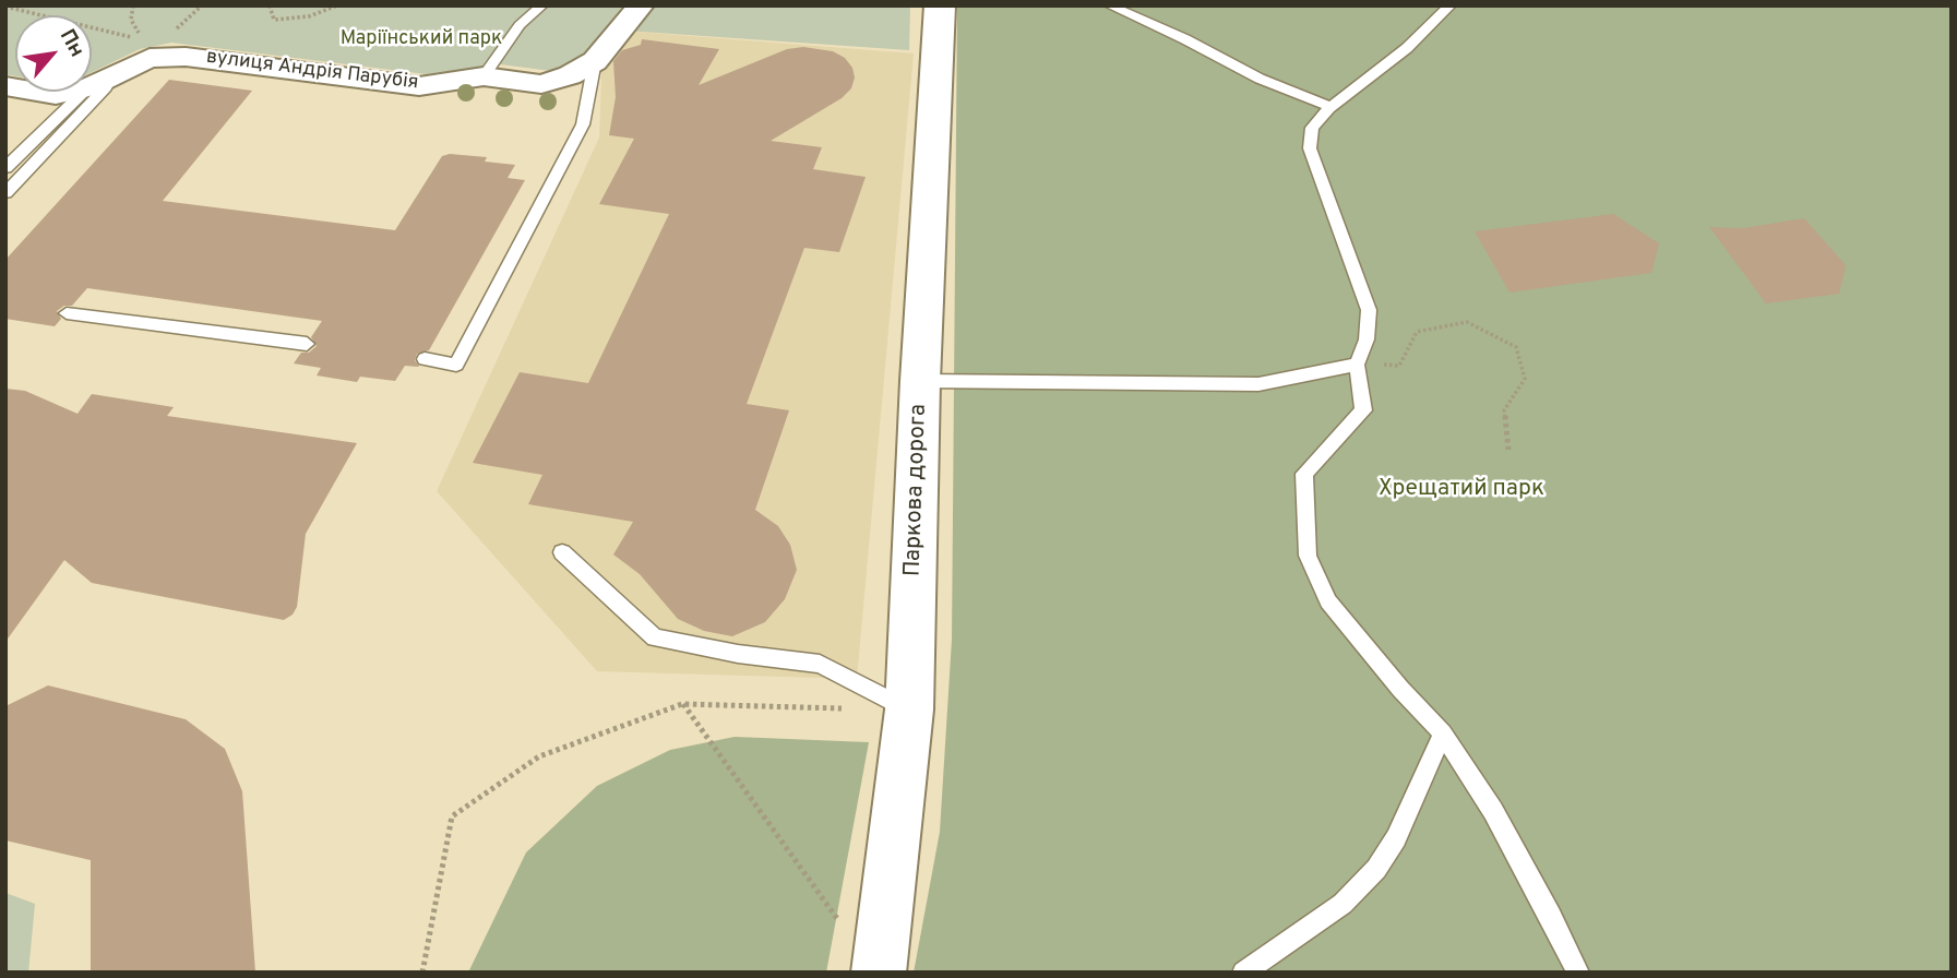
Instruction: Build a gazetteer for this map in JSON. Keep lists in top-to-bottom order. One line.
{"streets":{"main road":["Паркова дорога"],"street":["вулиця Андрія Парубія"]},"parks":["Маріїнський парк","Хрещатий парк"],"north":"top right"}
